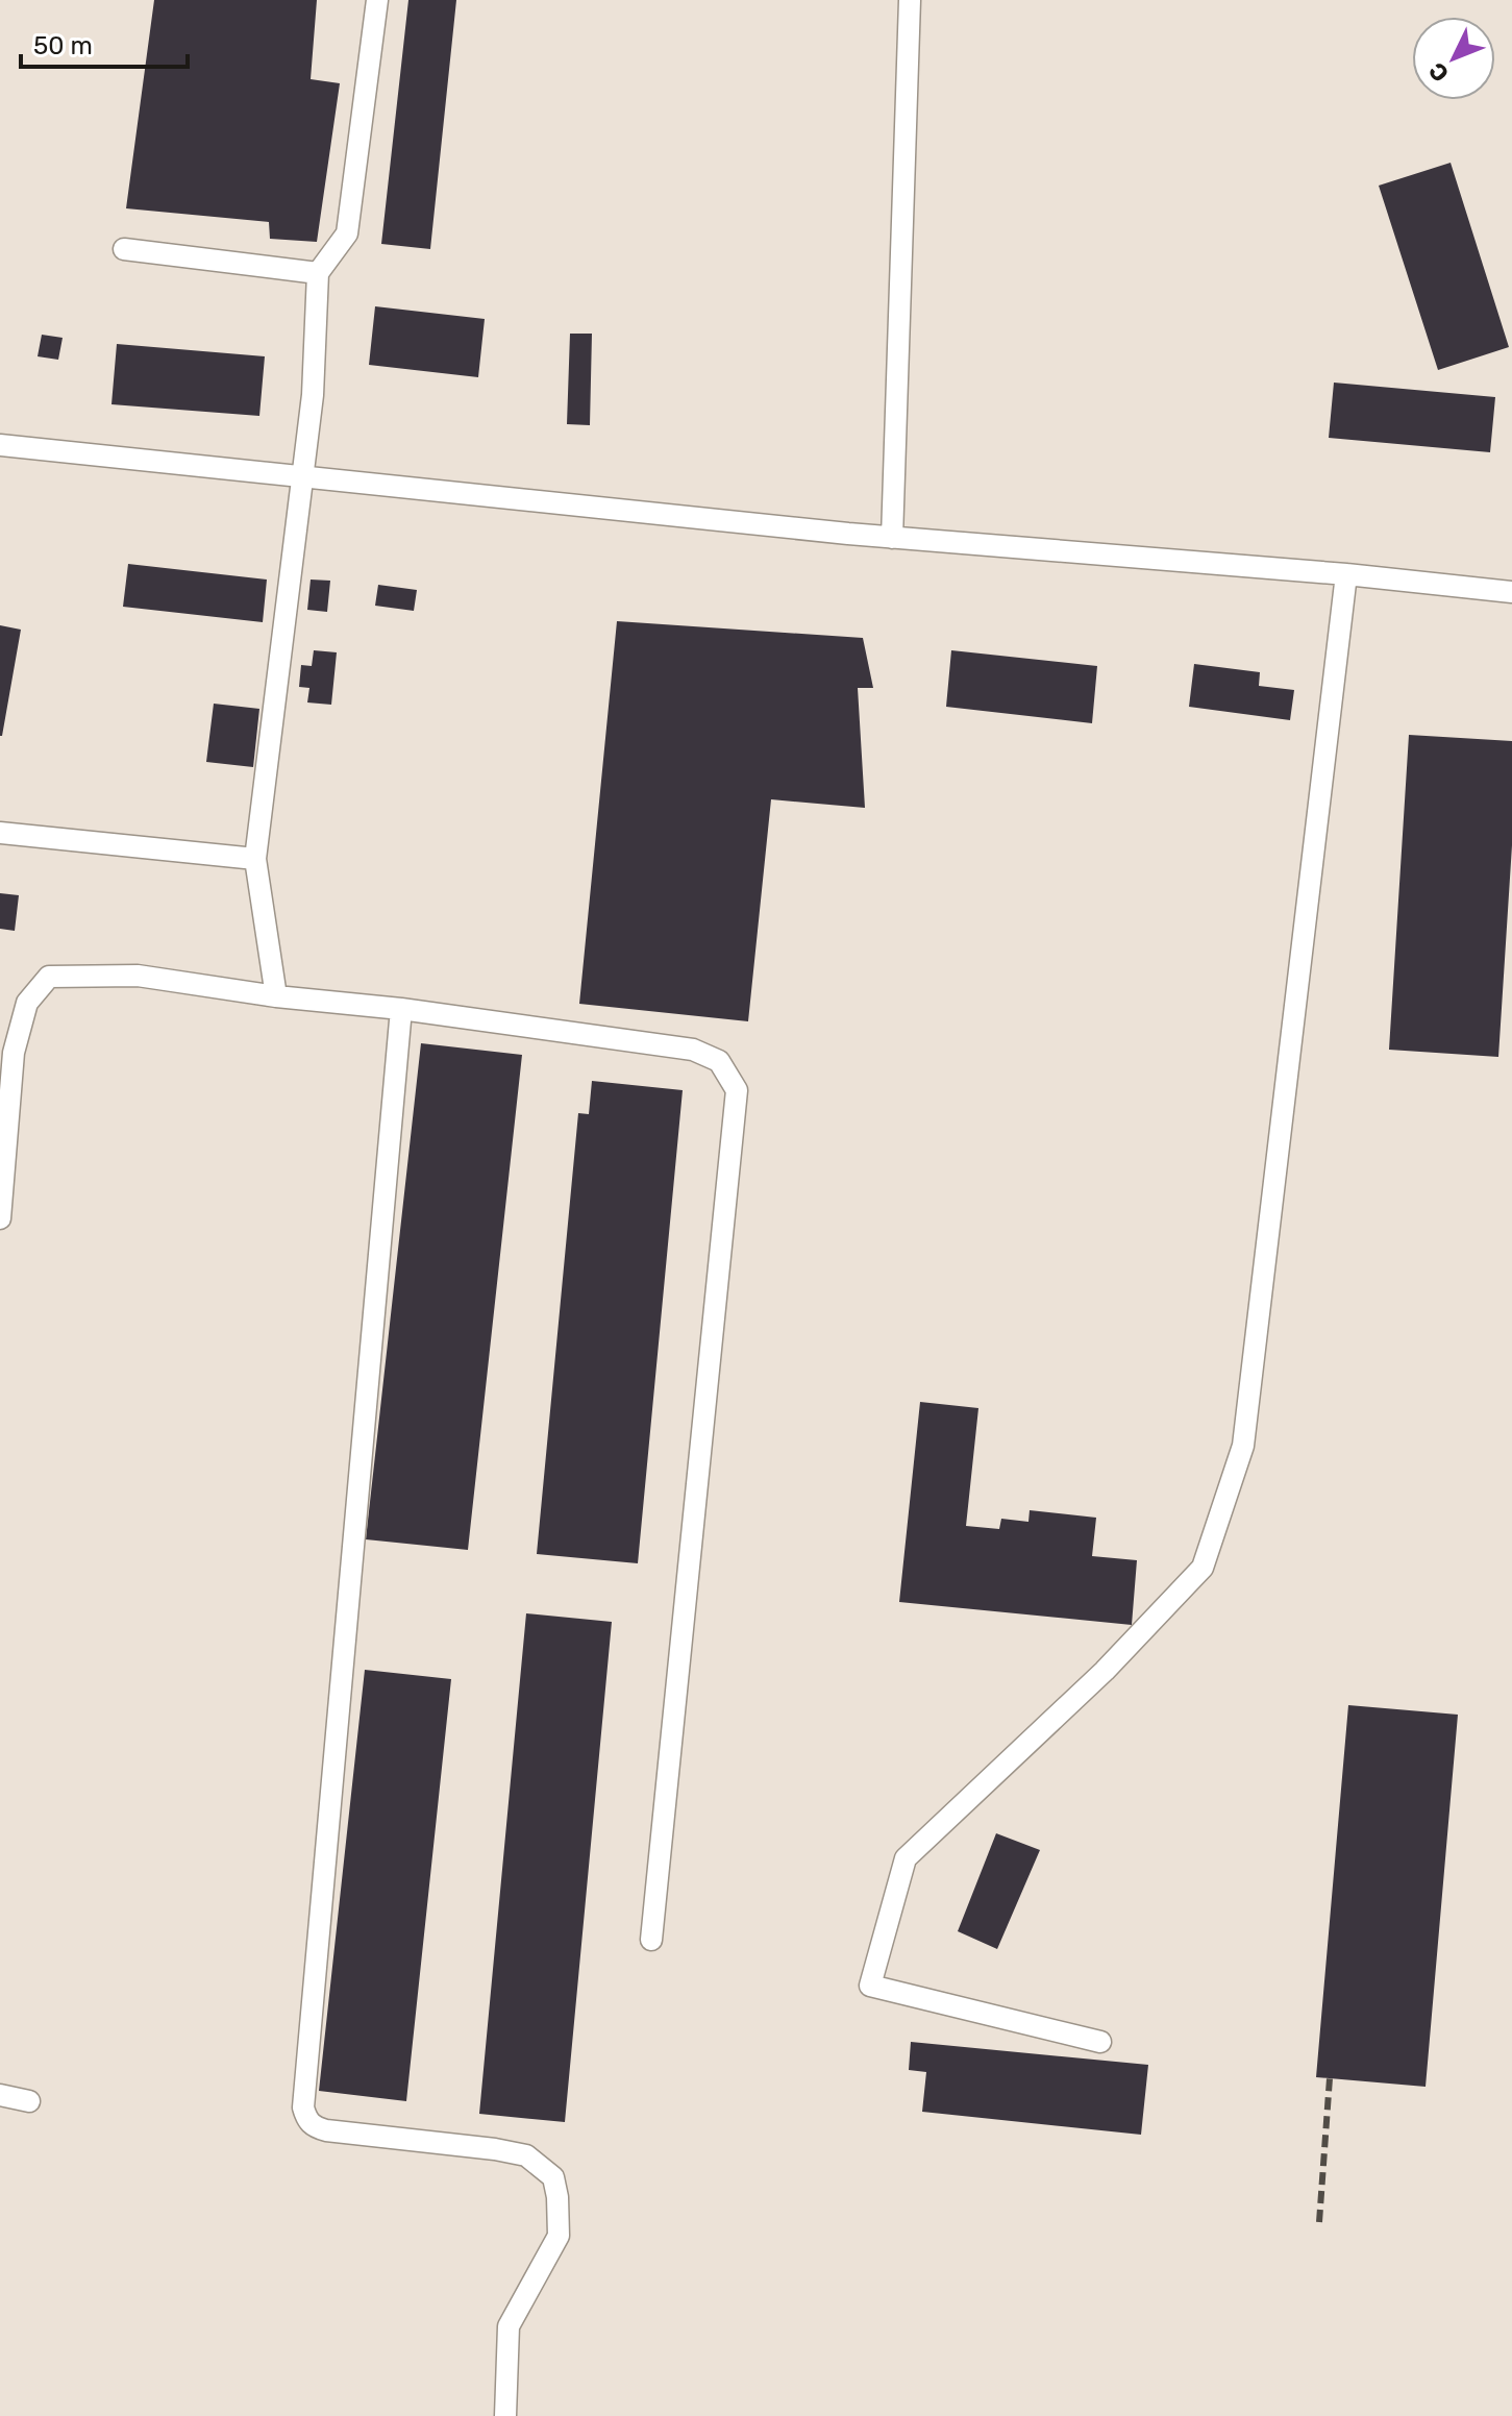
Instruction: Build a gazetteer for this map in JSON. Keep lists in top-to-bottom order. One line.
{"scale_bar":"50 m","north":"bottom left"}
